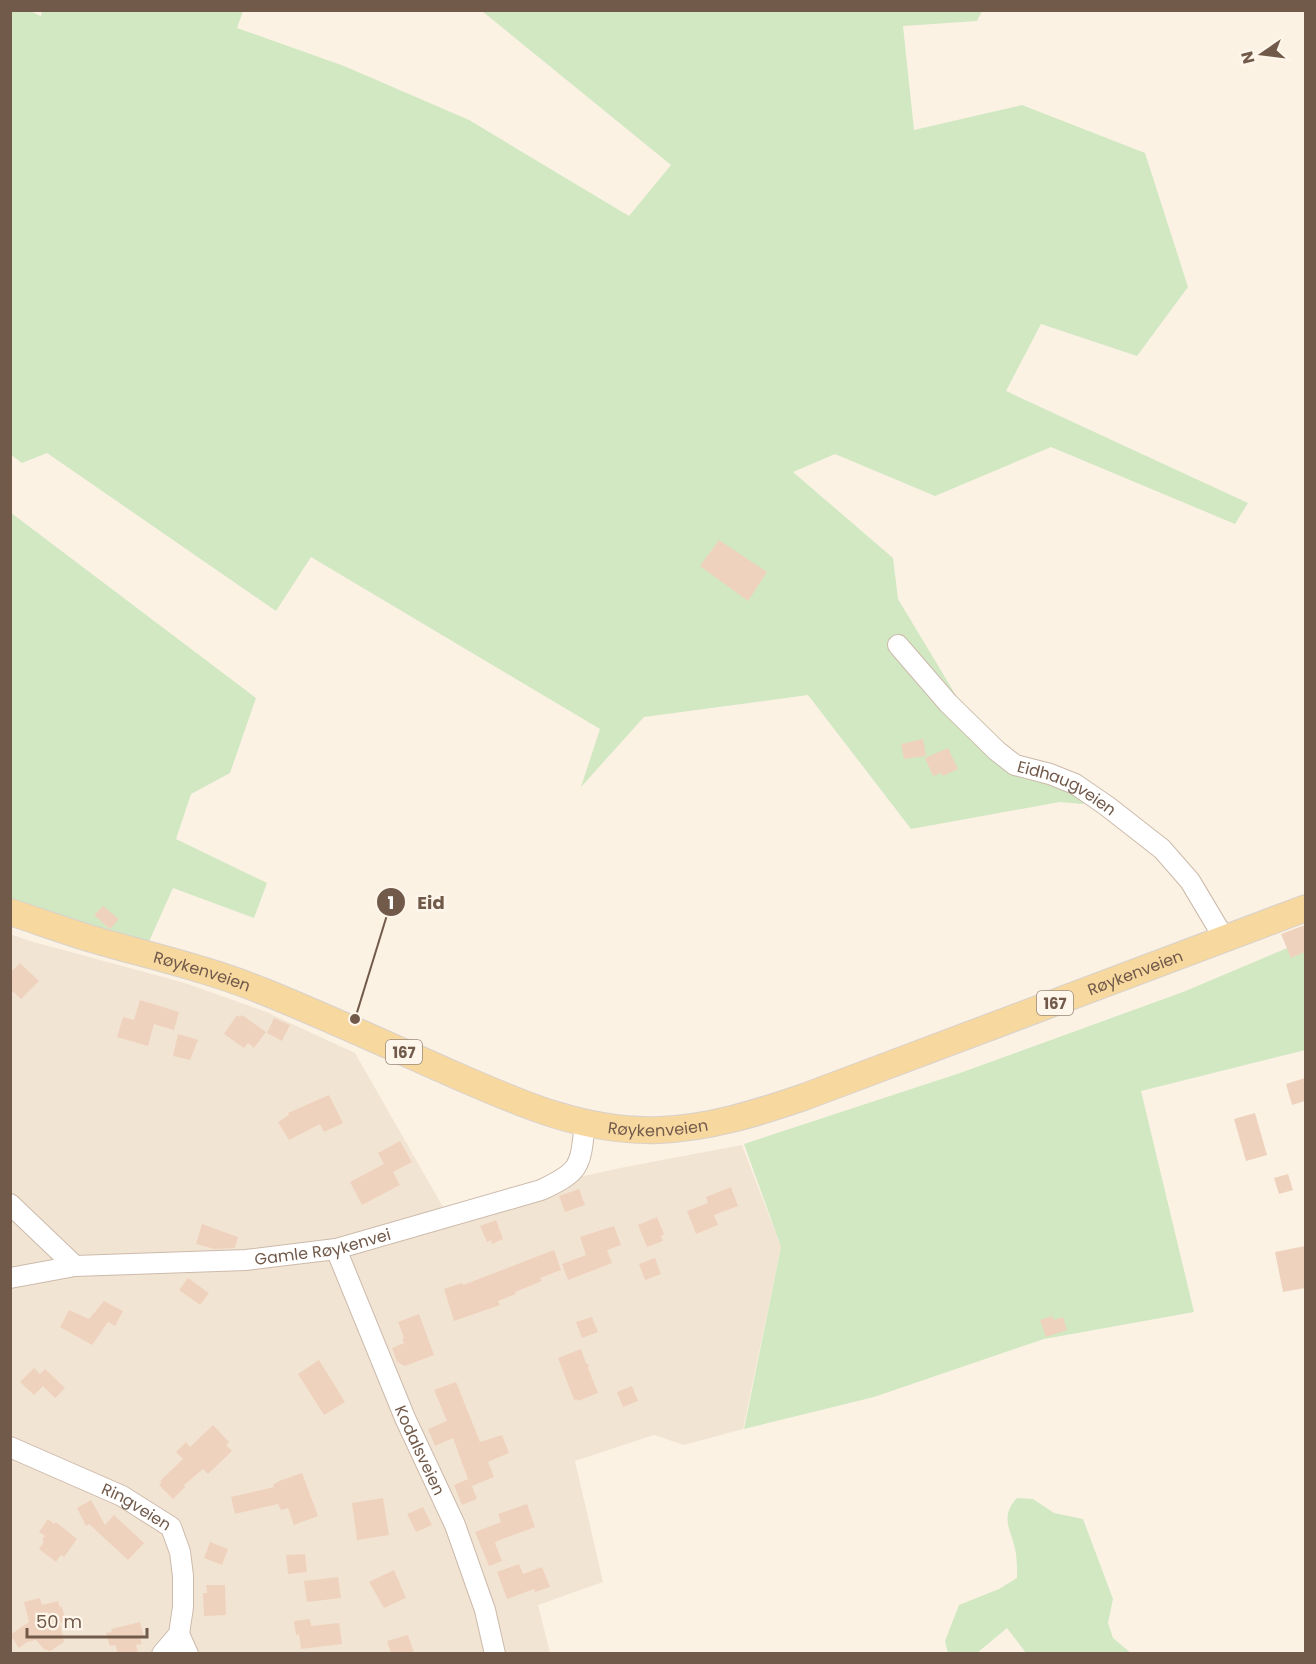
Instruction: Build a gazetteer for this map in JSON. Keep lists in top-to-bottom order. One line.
{"streets":{"main road":["Røykenveien","167"],"street":["Eidhaugveien","Gamle Røykenvei","Kodalsveien","Ringveien"]},"crossings":[["Eidhaugveien","Røykenveien"],["Røykenveien","Gamle Røykenvei"],["Gamle Røykenvei","Kodalsveien"]],"places":["Eid"],"scale_bar":"50 m","north":"left"}
